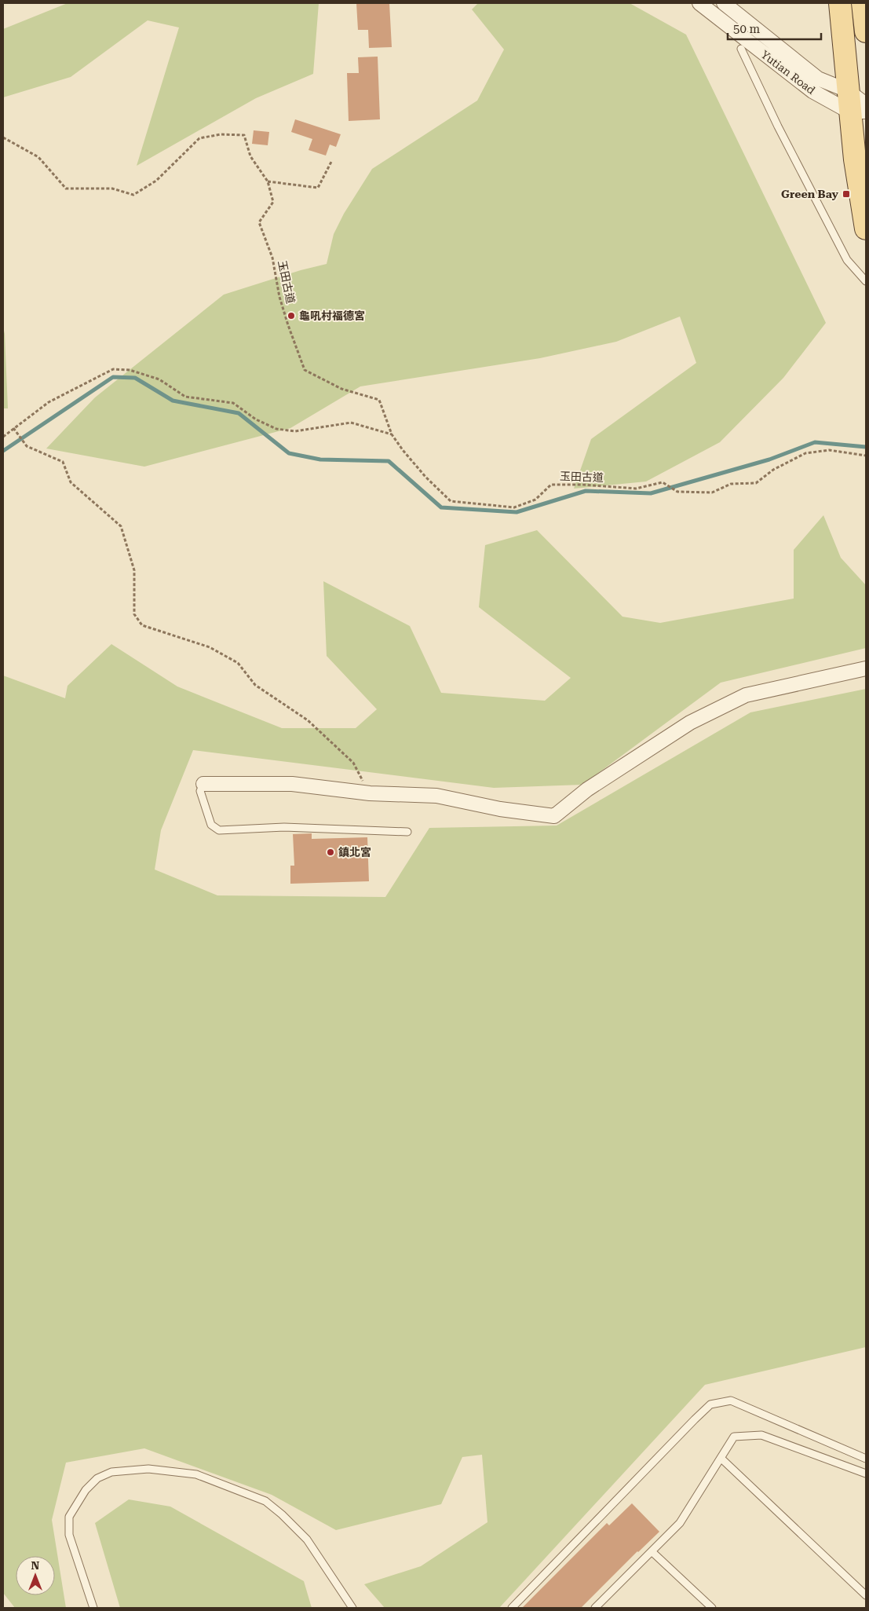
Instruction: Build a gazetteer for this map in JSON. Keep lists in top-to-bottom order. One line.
{"streets":{"street":["Yutian Road"],"path":["玉田古道"]},"places":{"transit":["Green Bay"],"other":["龜吼村福德宮","鎮北宮"]},"scale_bar":"50 m","north":"top"}
